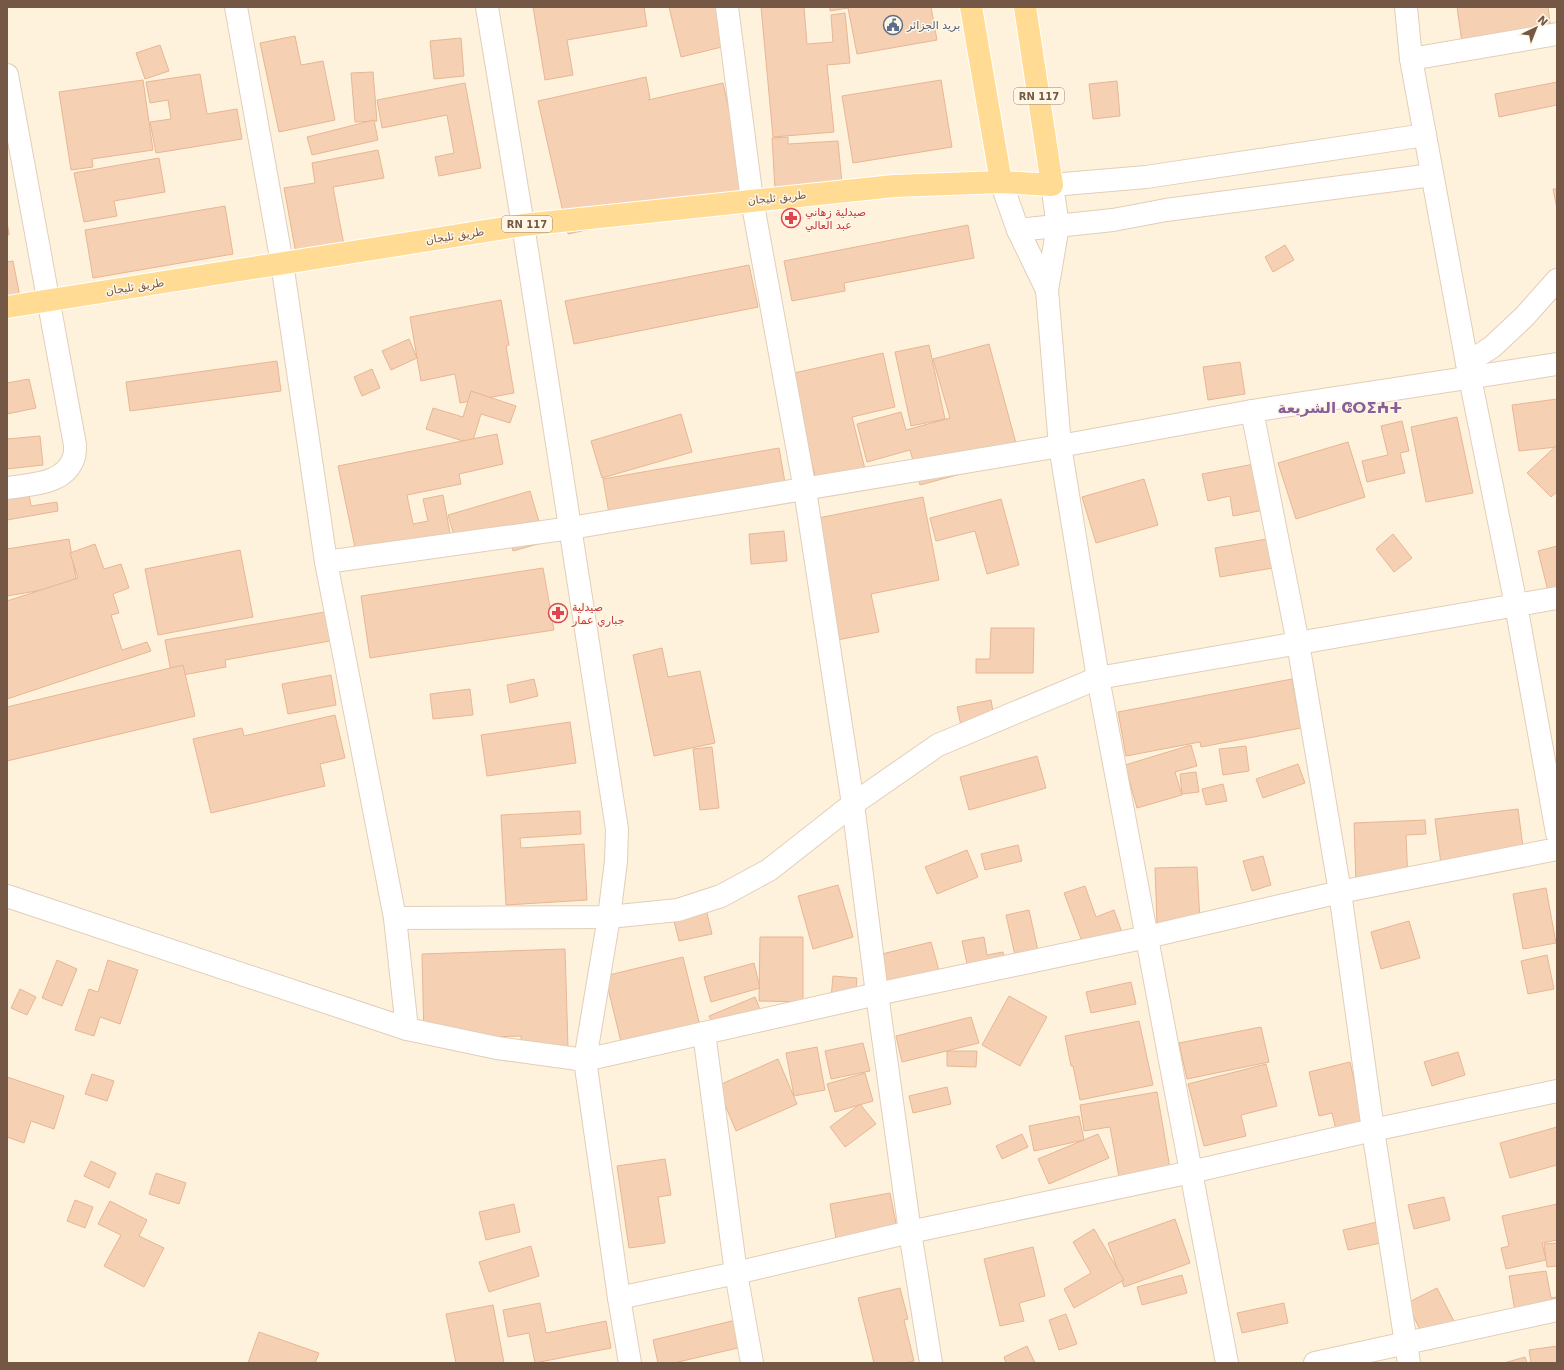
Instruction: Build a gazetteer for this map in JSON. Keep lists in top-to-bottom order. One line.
{"streets":{"main road":["RN 117","طريق ثليجان"]},"crossings":[["RN 117","طريق ثليجان"]],"districts":["الشريعة ⵛⵔⵉⵄⵜ"],"places":{"public building":["بريد الجزائر"],"pharmacy":["صيدلية زهاني عبد العالي","صيدلية جباري عمار"]},"north":"top right"}
